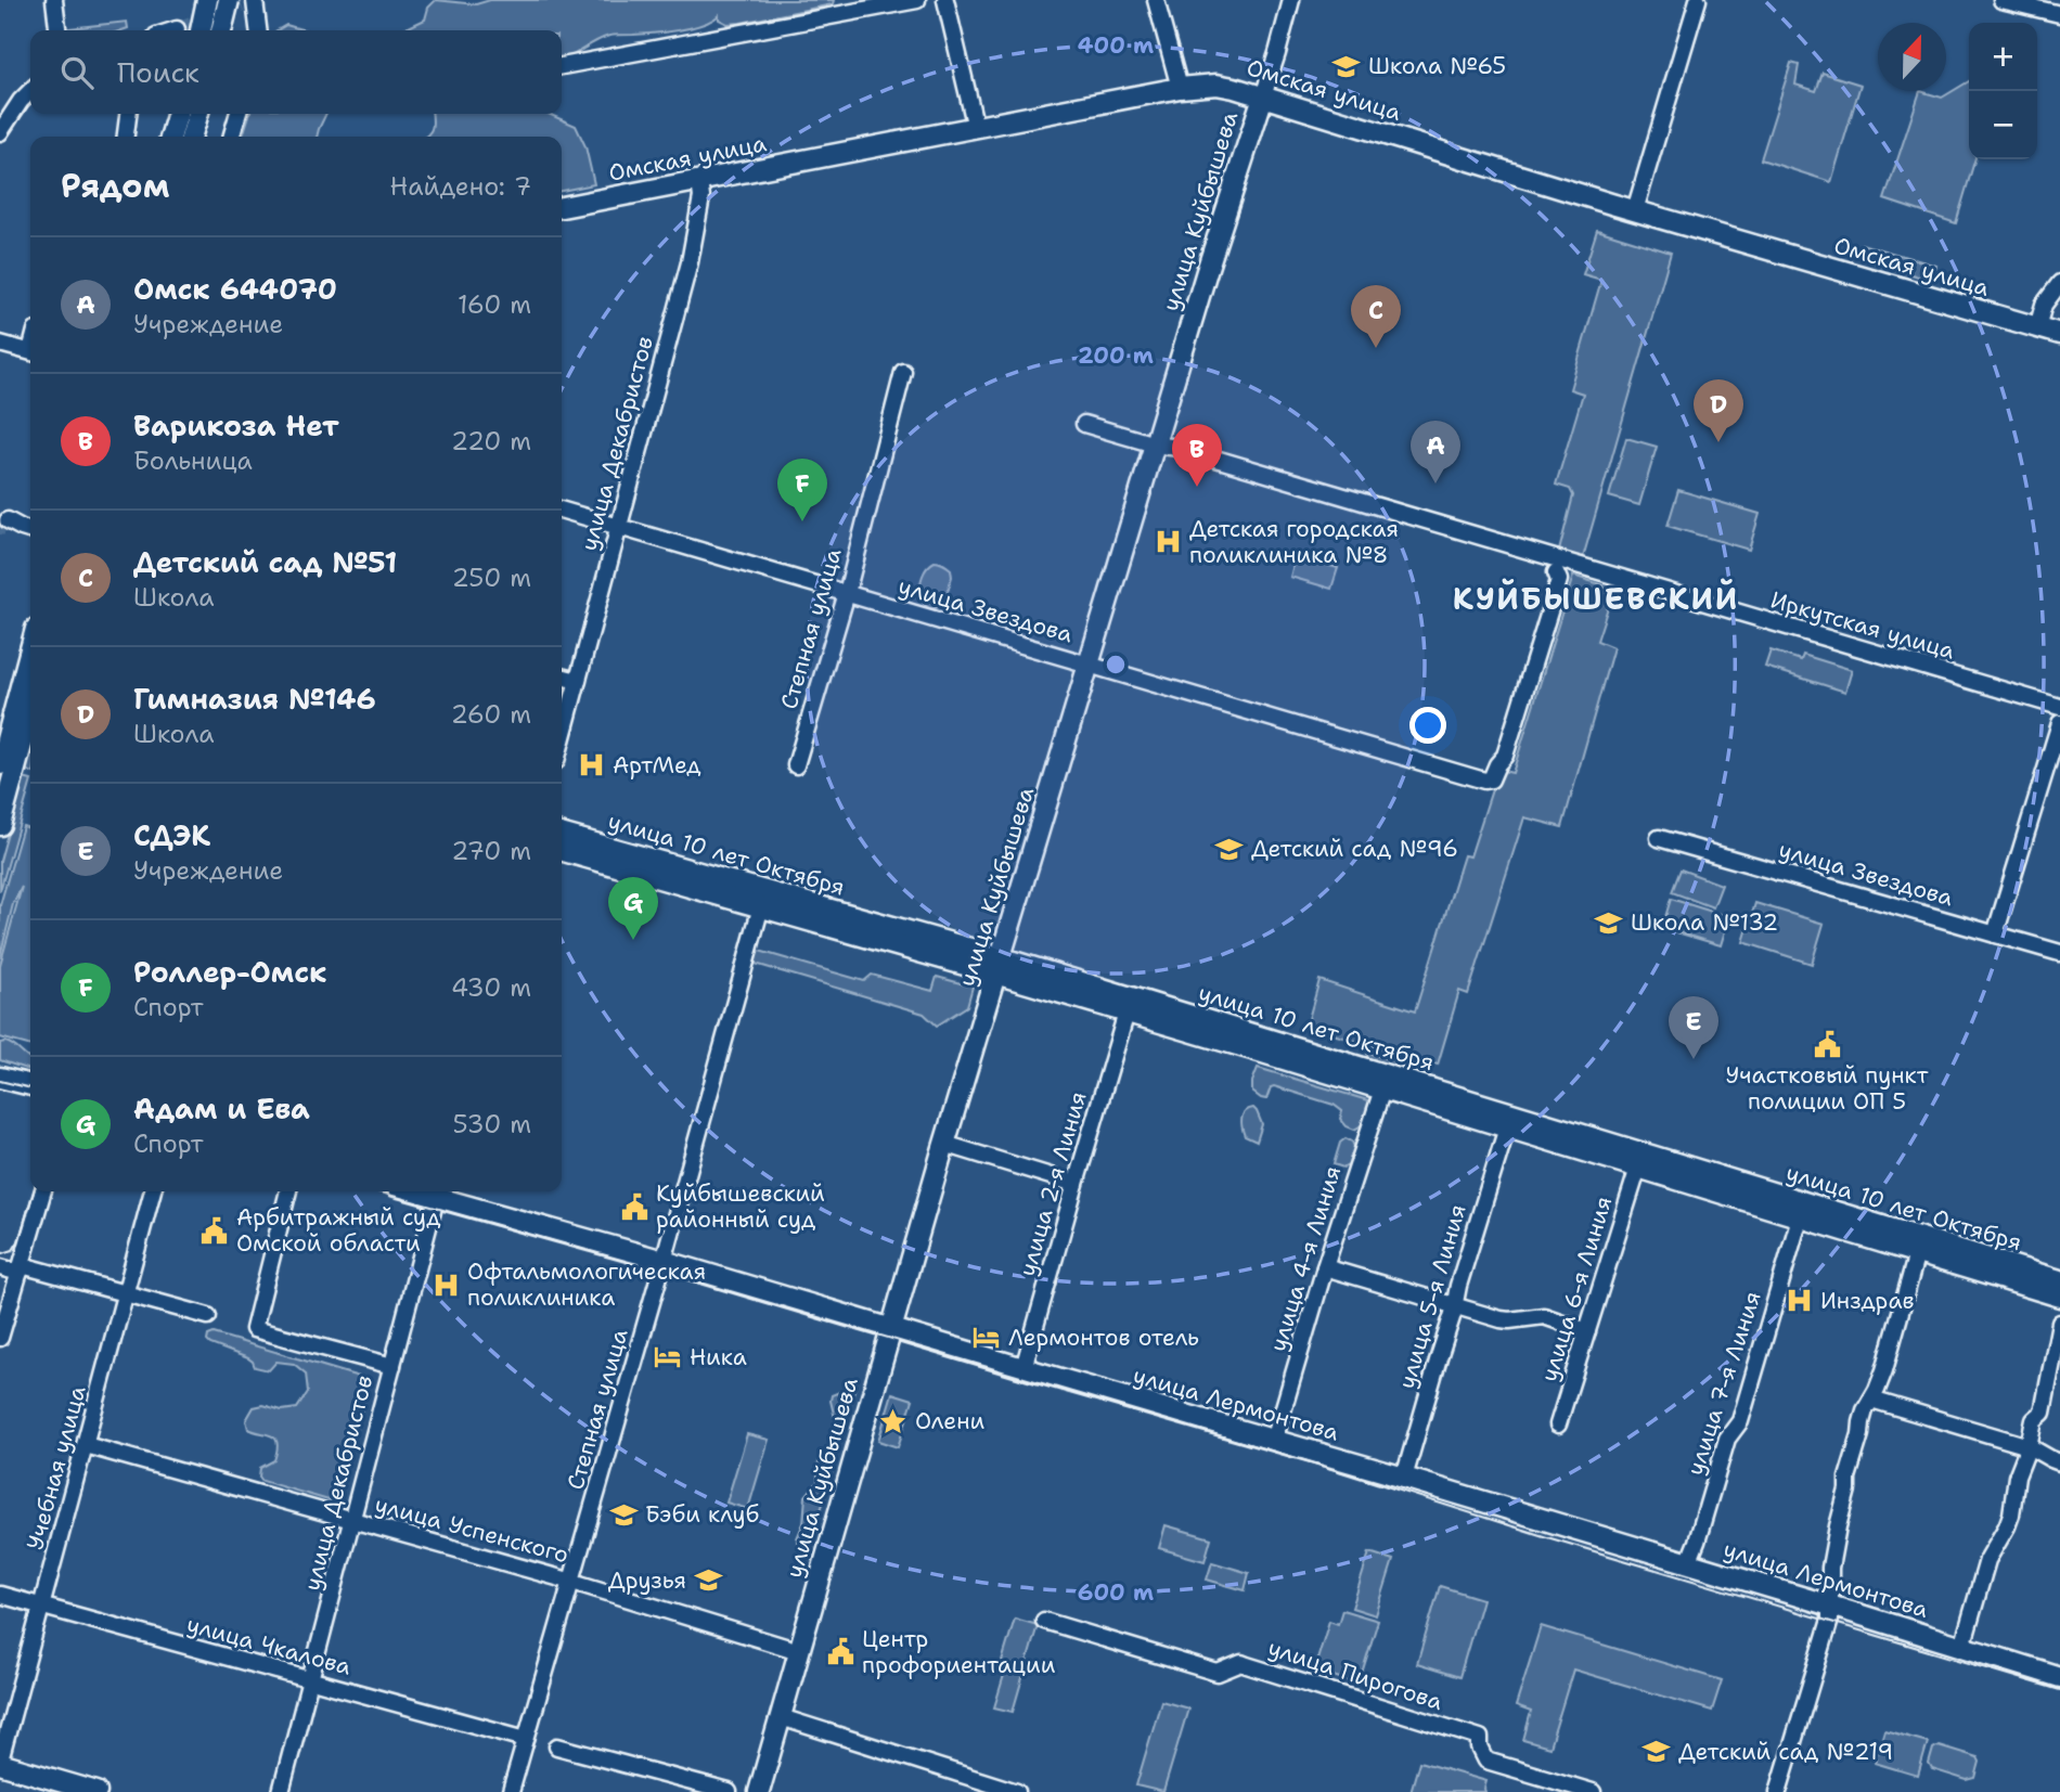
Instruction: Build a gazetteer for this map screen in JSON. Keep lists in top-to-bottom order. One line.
{"streets":{"main road":["Омская улица","улица Куйбышева","улица 10 лет Октября","улица Лермонтова"],"street":["улица Декабристов","улица Звездова","Иркутская улица","Степная улица","улица 2-я Линия","улица 4-я Линия","улица 6-я Линия","улица 5-я Линия","улица 7-я Линия","Учебная улица","улица Успенского","улица Чкалова","улица Пирогова"]},"crossings":[["Омская улица","улица Куйбышева"],["Омская улица","улица Декабристов"],["улица Куйбышева","улица Звездова"],["улица Куйбышева","Иркутская улица"],["улица Куйбышева","улица 10 лет Октября"],["улица Куйбышева","улица Лермонтова"],["улица Куйбышева","улица Успенского"],["улица Декабристов","улица Звездова"],["улица Декабристов","улица Лермонтова"],["улица Декабристов","улица Успенского"],["улица Декабристов","улица Чкалова"],["улица Звездова","Иркутская улица"],["улица Звездова","Степная улица"],["Степная улица","улица 10 лет Октября"],["Степная улица","улица Лермонтова"],["Степная улица","улица Успенского"],["Степная улица","улица Чкалова"],["улица 10 лет Октября","улица 2-я Линия"],["улица 10 лет Октября","улица 4-я Линия"],["улица 10 лет Октября","улица 6-я Линия"],["улица 10 лет Октября","улица 5-я Линия"],["улица 10 лет Октября","улица 7-я Линия"],["улица 2-я Линия","улица Лермонтова"],["улица 4-я Линия","улица Лермонтова"],["улица 5-я Линия","улица Лермонтова"],["улица 7-я Линия","улица Лермонтова"],["Учебная улица","улица Успенского"],["Учебная улица","улица Чкалова"]],"districts":["КУЙБЫШЕВСКИЙ"],"places":{"school or university":["Школа №65","Детский сад №96","Школа №132","Бэби клуб","Друзья","Детский сад №219"],"hospital":["Детская городская поликлиника №8","АртМед","Офтальмологическая поликлиника","Инздрав"],"public building":["Участковый пункт полиции ОП 5","Куйбышевский районный суд","Арбитражный суд Омской области","Центр профориентации"],"hotel":["Лермонтов отель","Ника"],"place":["Олени"]},"north":"top","page":{"map_buttons":["+","−"],"search":"Поиск","heading":["Рядом","Найдено: 7"],"list":[{"mark":"A","name":"Омск 644070","note":"Учреждение","value":"160 m"},{"mark":"B","name":"Варикоза Нет","note":"Больница","value":"220 m"},{"mark":"C","name":"Детский сад №51","note":"Школа","value":"250 m"},{"mark":"D","name":"Гимназия №146","note":"Школа","value":"260 m"},{"mark":"E","name":"СДЭК","note":"Учреждение","value":"270 m"},{"mark":"F","name":"Роллер-Омск","note":"Спорт","value":"430 m"},{"mark":"G","name":"Адам и Ева","note":"Спорт","value":"530 m"}],"pins":["C","D","A","B","F","G","E"]},"rings":["400 m","200 m","600 m"]}
